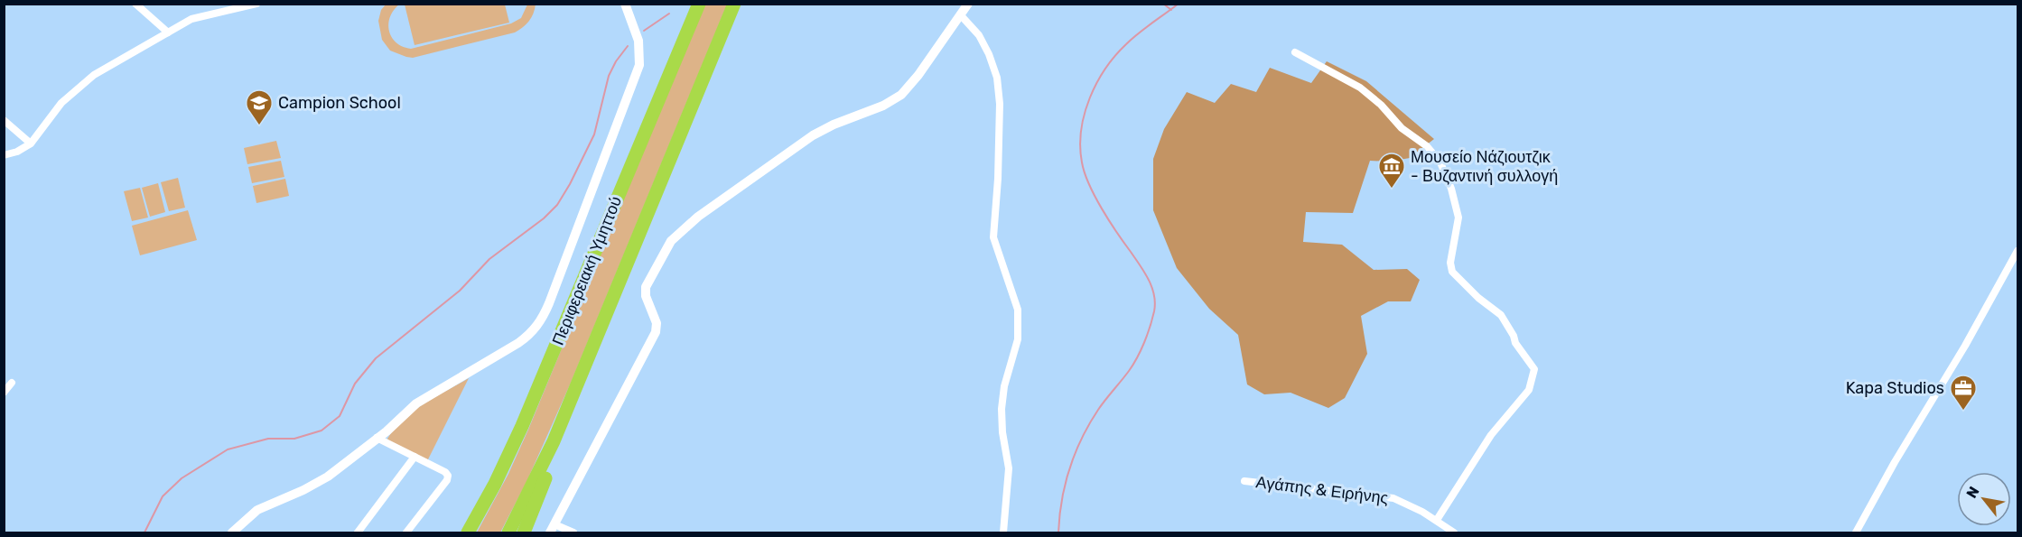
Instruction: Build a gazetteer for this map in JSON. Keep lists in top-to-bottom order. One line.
{"streets":{"highway":["Περιφερειακή Υμηττού"],"street":["Αγάπης & Ειρήνης"]},"places":{"school or university":["Campion School"],"museum":["Μουσείο Νάζιουτζικ - Βυζαντινή συλλογή"],"office":["Kapa Studios"]},"north":"top left"}
